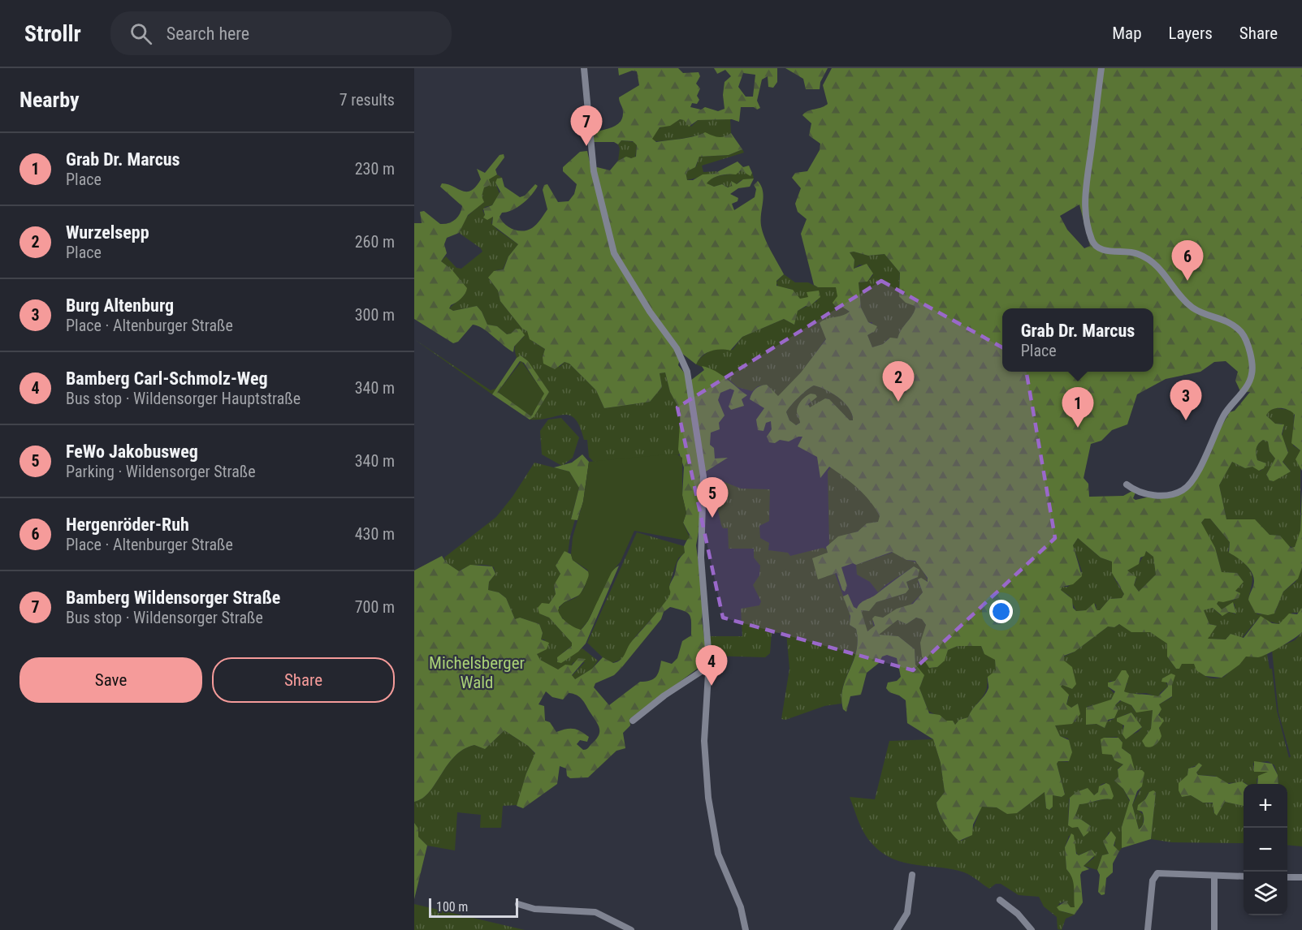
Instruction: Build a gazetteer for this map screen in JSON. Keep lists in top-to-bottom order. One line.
{"parks":["Michelsberger Wald"],"scale_bar":"100 m","page":{"header":"Strollr","search":"Search here","nav":["Map","Layers","Share"],"heading":["Nearby","7 results"],"pins":["7","6","2","3","1","5","4"],"list":[{"mark":"1","name":"Grab Dr. Marcus","note":"Place","value":"230 m"},{"mark":"2","name":"Wurzelsepp","note":"Place","value":"260 m"},{"mark":"3","name":"Burg Altenburg","note":"Place · Altenburger Straße","value":"300 m"},{"mark":"4","name":"Bamberg Carl-Schmolz-Weg","note":"Bus stop · Wildensorger Hauptstraße","value":"340 m"},{"mark":"5","name":"FeWo Jakobusweg","note":"Parking · Wildensorger Straße","value":"340 m"},{"mark":"6","name":"Hergenröder-Ruh","note":"Place · Altenburger Straße","value":"430 m"},{"mark":"7","name":"Bamberg Wildensorger Straße","note":"Bus stop · Wildensorger Straße","value":"700 m"}],"popup":["Grab Dr. Marcus","Place"],"buttons":["Save","Share"],"map_buttons":["+","−"],"scale":"100 m"}}
